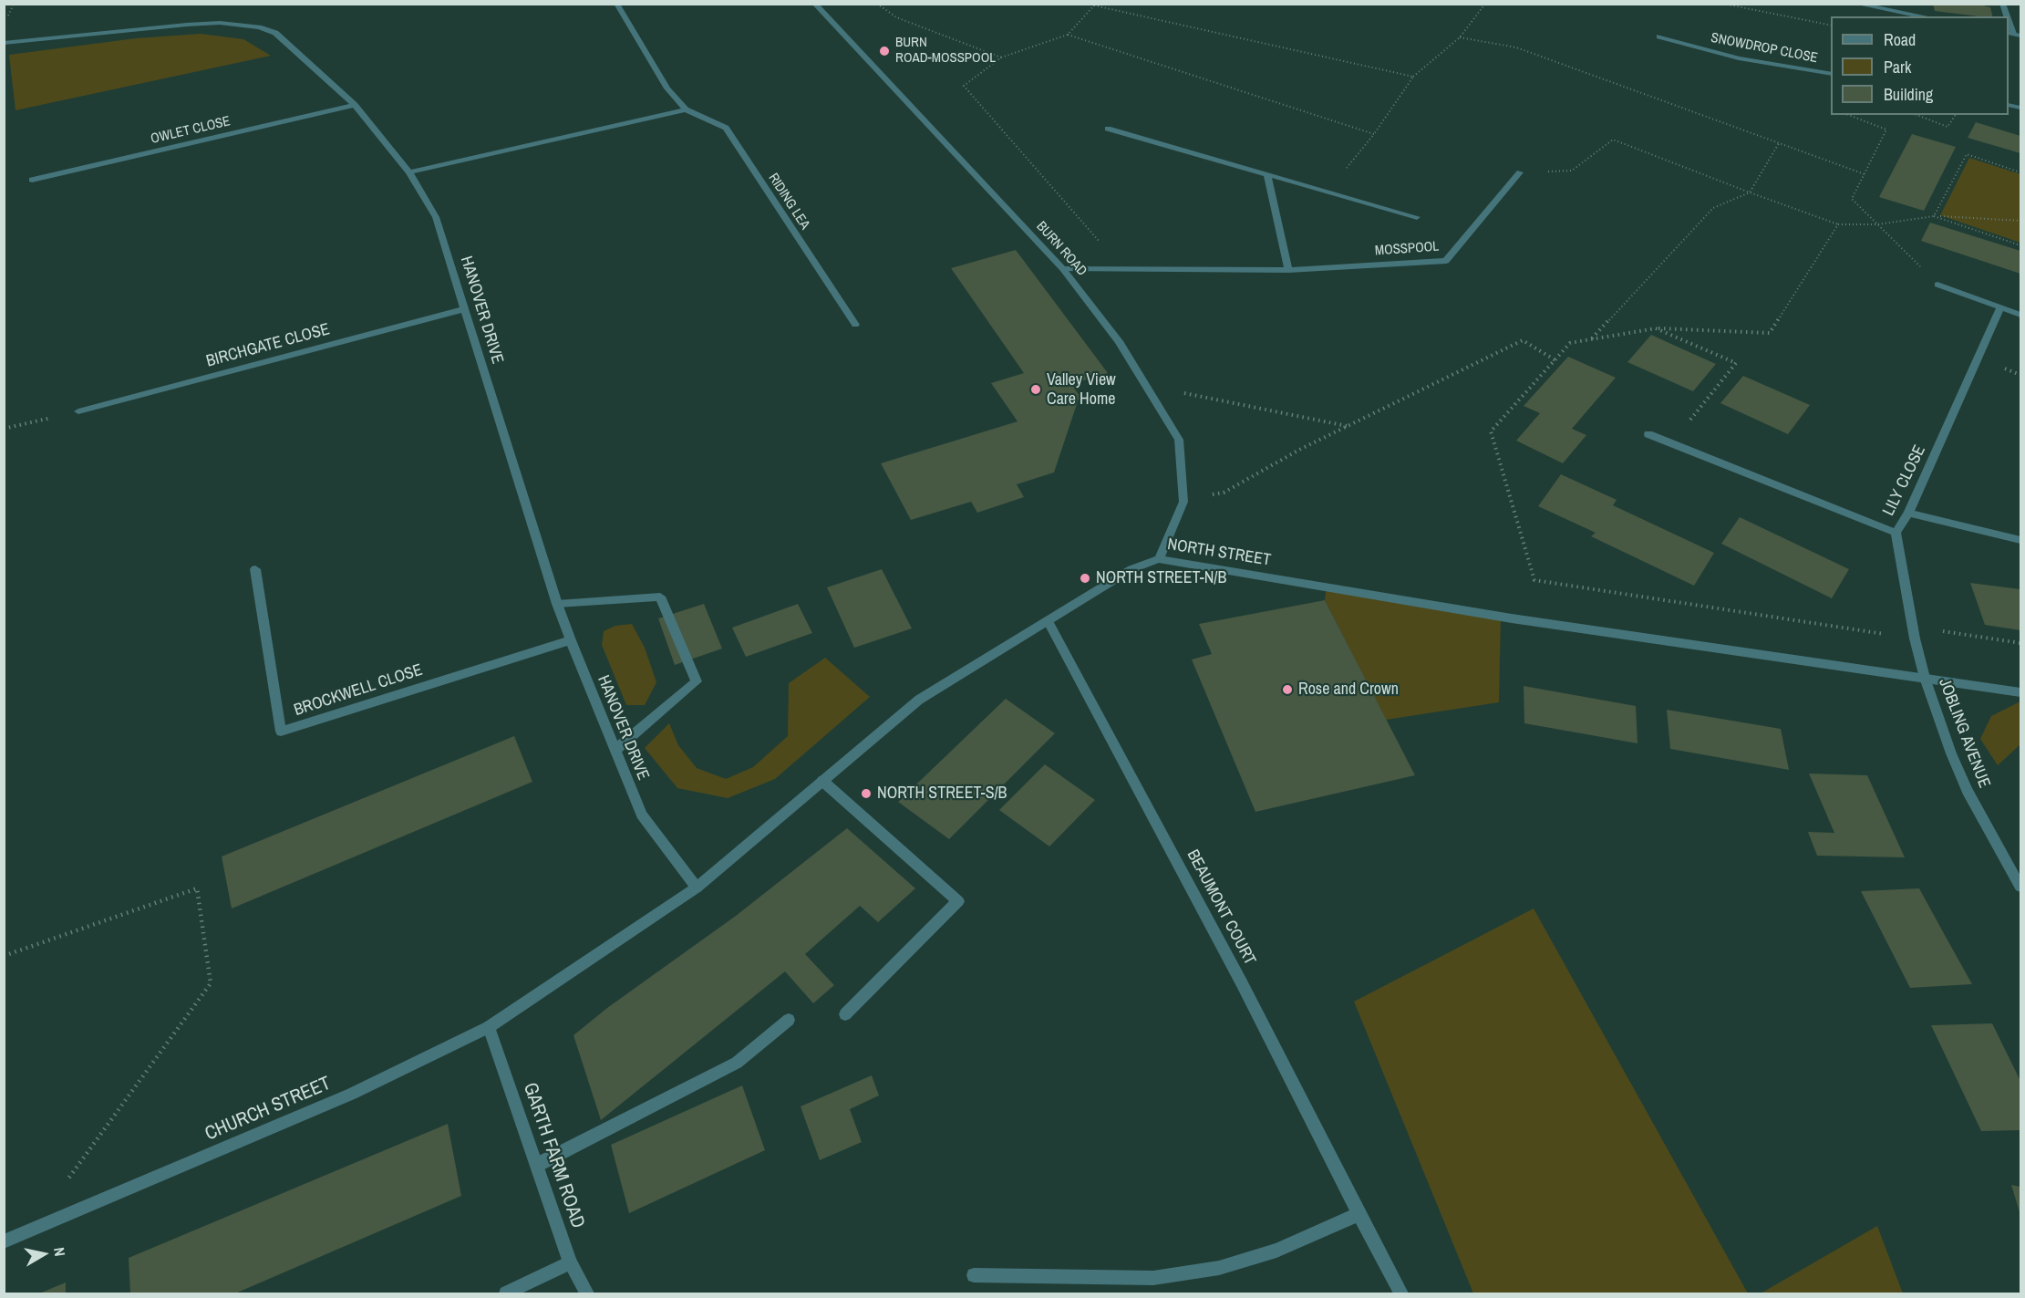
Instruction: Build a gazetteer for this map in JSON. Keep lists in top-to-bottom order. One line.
{"streets":{"street":["SNOWDROP CLOSE","OWLET CLOSE","RIDING LEA","BURN ROAD","MOSSPOOL","HANOVER DRIVE","BIRCHGATE CLOSE","LILY CLOSE","NORTH STREET","BROCKWELL CLOSE","JOBLING AVENUE","BEAUMONT COURT","CHURCH STREET","GARTH FARM ROAD"]},"crossings":[["OWLET CLOSE","HANOVER DRIVE"],["BURN ROAD","MOSSPOOL"],["BURN ROAD","NORTH STREET"],["HANOVER DRIVE","BIRCHGATE CLOSE"],["HANOVER DRIVE","NORTH STREET"],["HANOVER DRIVE","BROCKWELL CLOSE"],["HANOVER DRIVE","CHURCH STREET"],["LILY CLOSE","NORTH STREET"],["LILY CLOSE","JOBLING AVENUE"],["NORTH STREET","JOBLING AVENUE"],["NORTH STREET","BEAUMONT COURT"],["NORTH STREET","CHURCH STREET"],["CHURCH STREET","GARTH FARM ROAD"]],"places":["BURN ROAD-MOSSPOOL","Valley View Care Home","NORTH STREET-N/B","Rose and Crown","NORTH STREET-S/B"],"legend":["Road","Park","Building"],"north":"right"}
